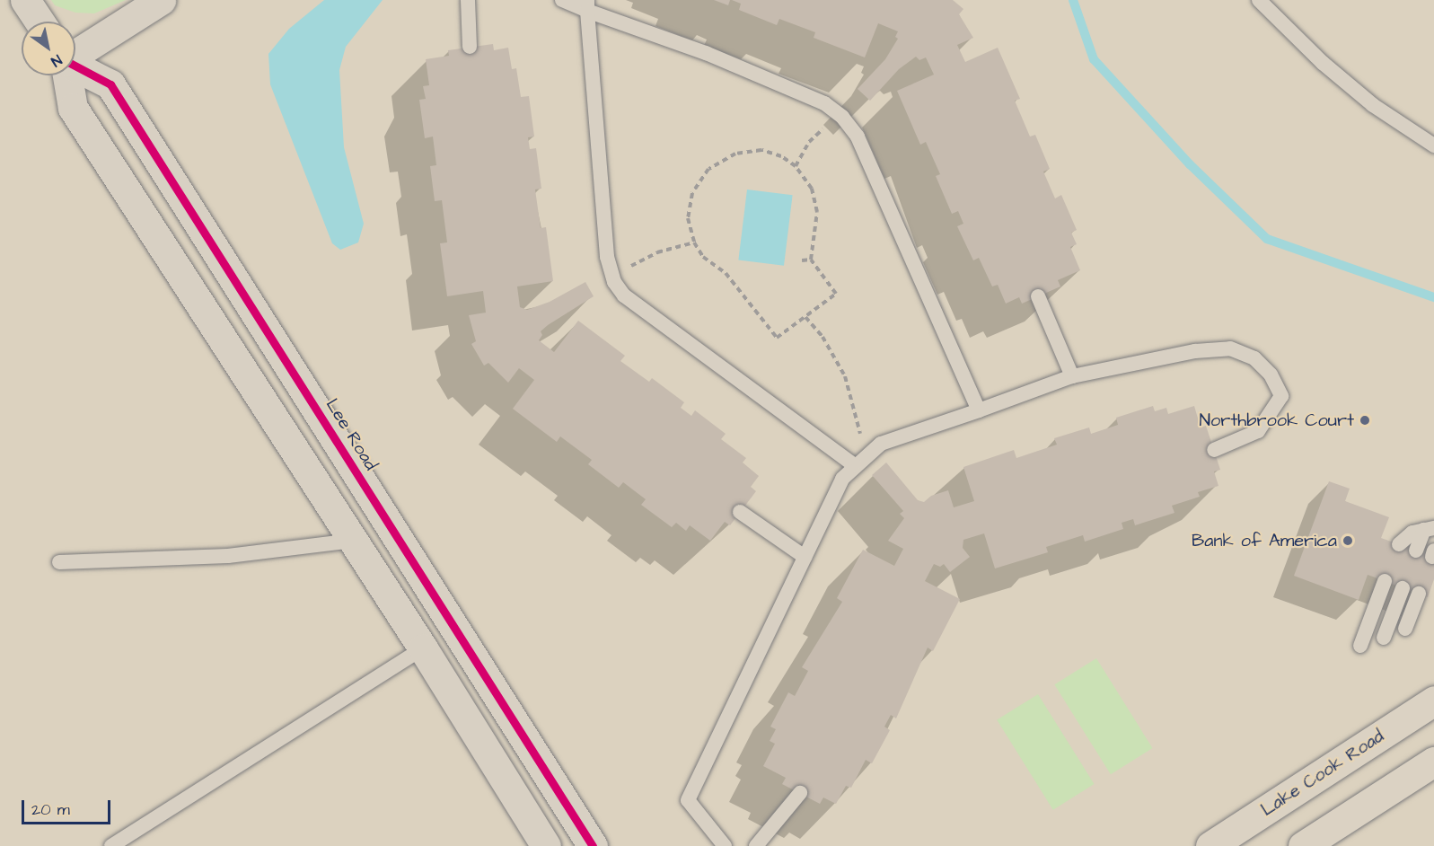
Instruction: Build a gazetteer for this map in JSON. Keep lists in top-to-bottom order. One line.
{"streets":{"main road":["Lake Cook Road"],"street":["Lee Road"]},"places":["Northbrook Court","Bank of America"],"scale_bar":"20 m","north":"bottom right"}
